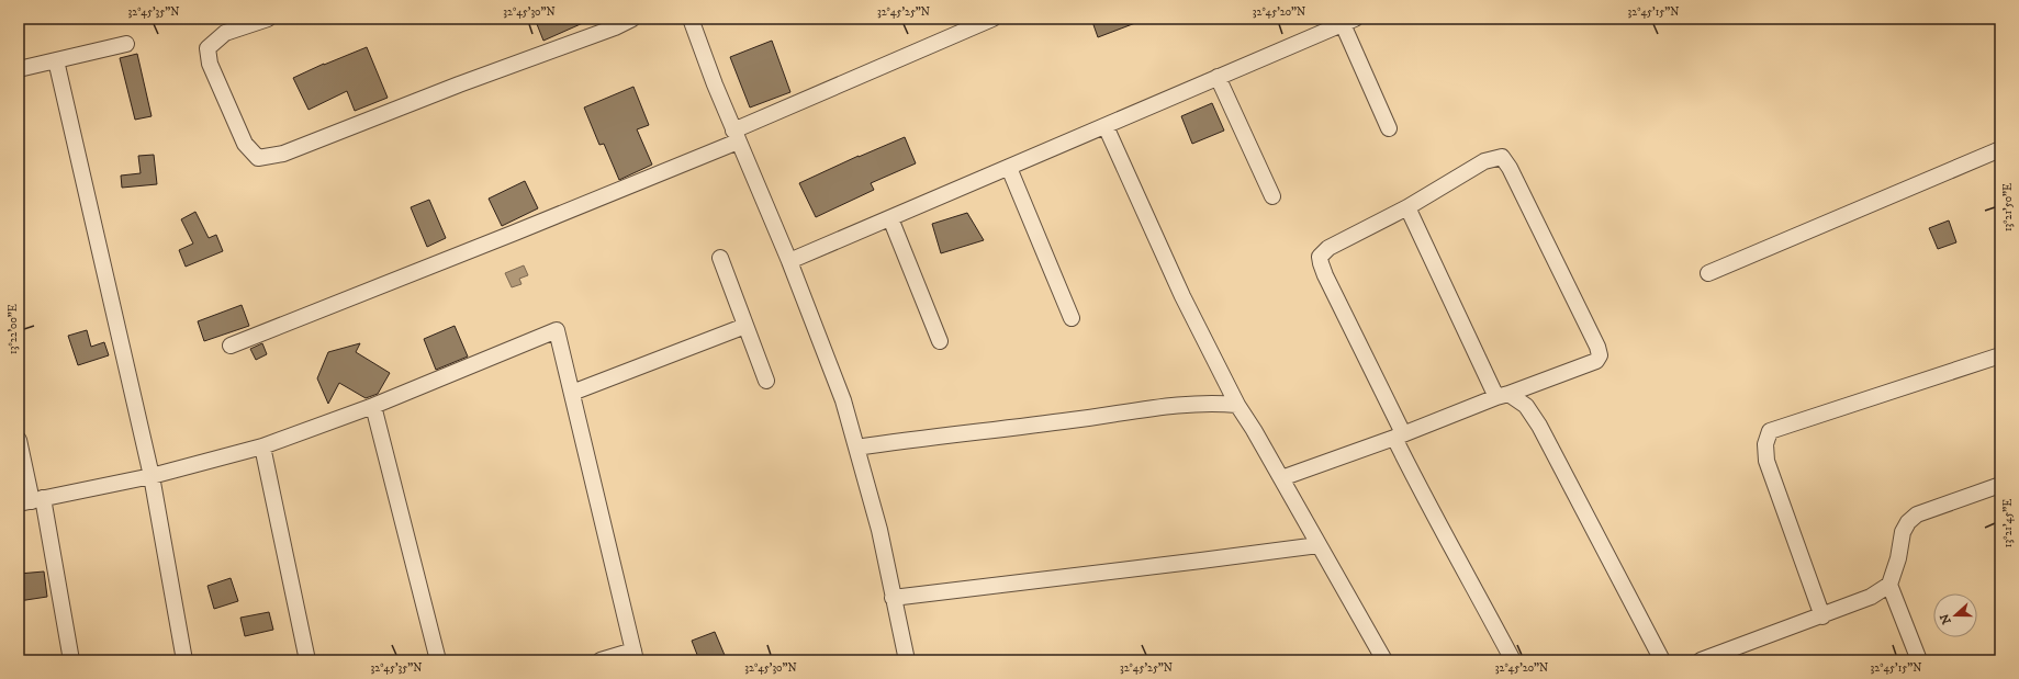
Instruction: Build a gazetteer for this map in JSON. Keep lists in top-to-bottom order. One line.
{"north":"left","coordinates":["32°45'35\"N","32°45'30\"N","32°45'25\"N","32°45'20\"N","32°45'15\"N","13°21'50\"E","13°22'00\"E","13°21'45\"E"]}
